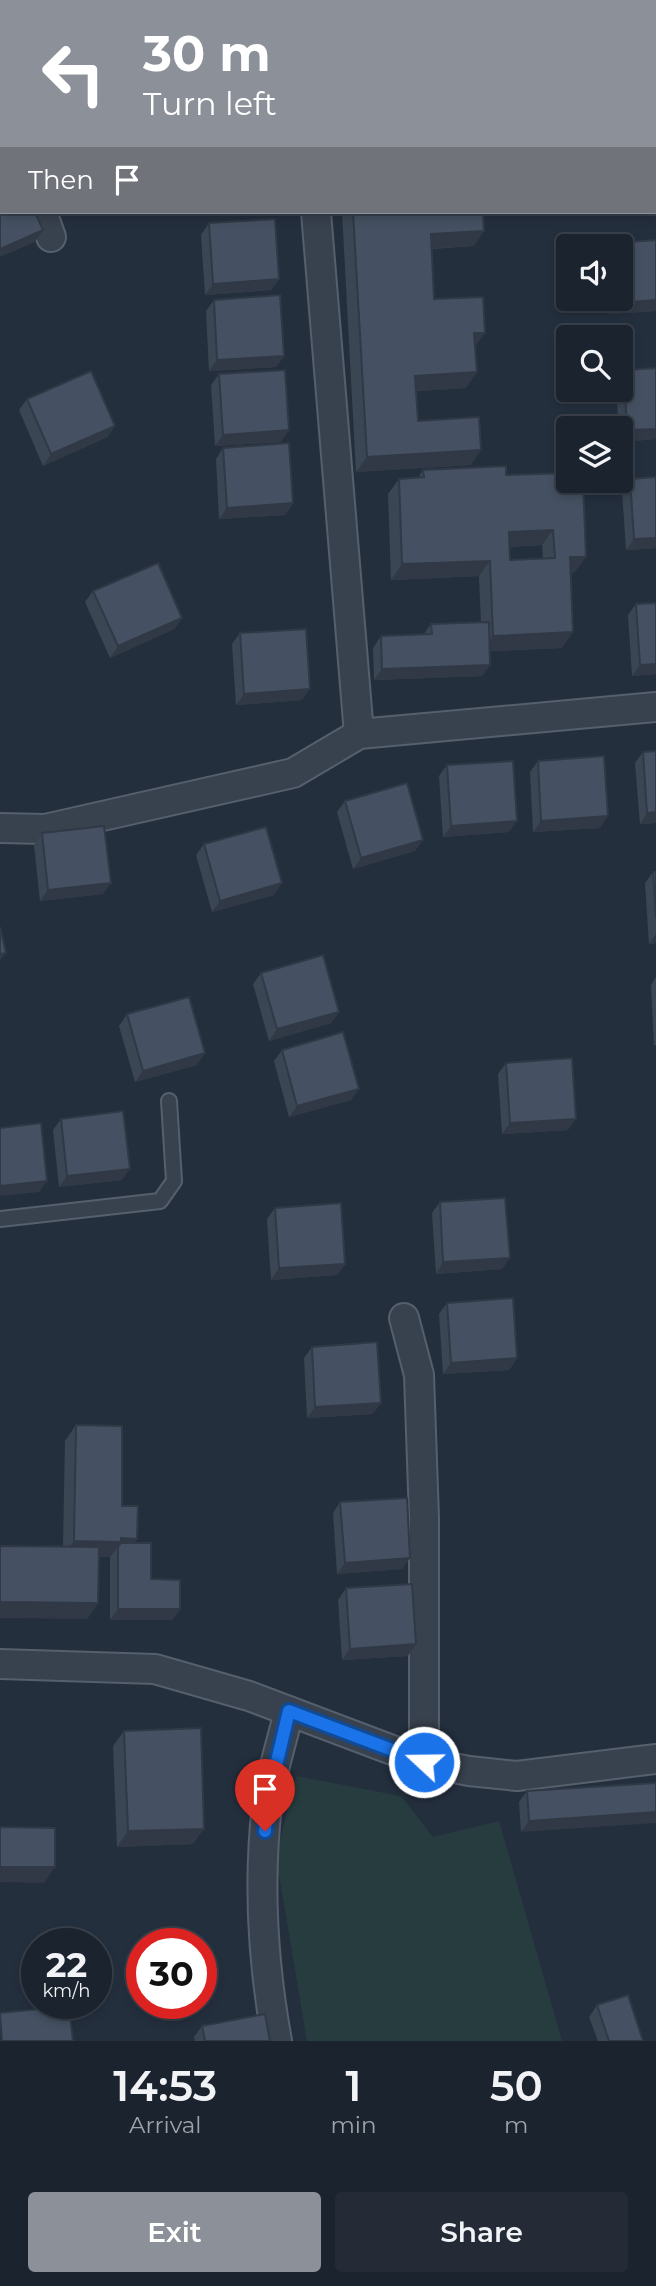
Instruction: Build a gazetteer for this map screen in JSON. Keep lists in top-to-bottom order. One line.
{"page":{"turn":["30 m","Turn left"],"then":"Then","speed":"22 km/h","limit":"30","eta":["14:53","Arrival","1","min","50","m"],"buttons":["Exit","Share"]}}
